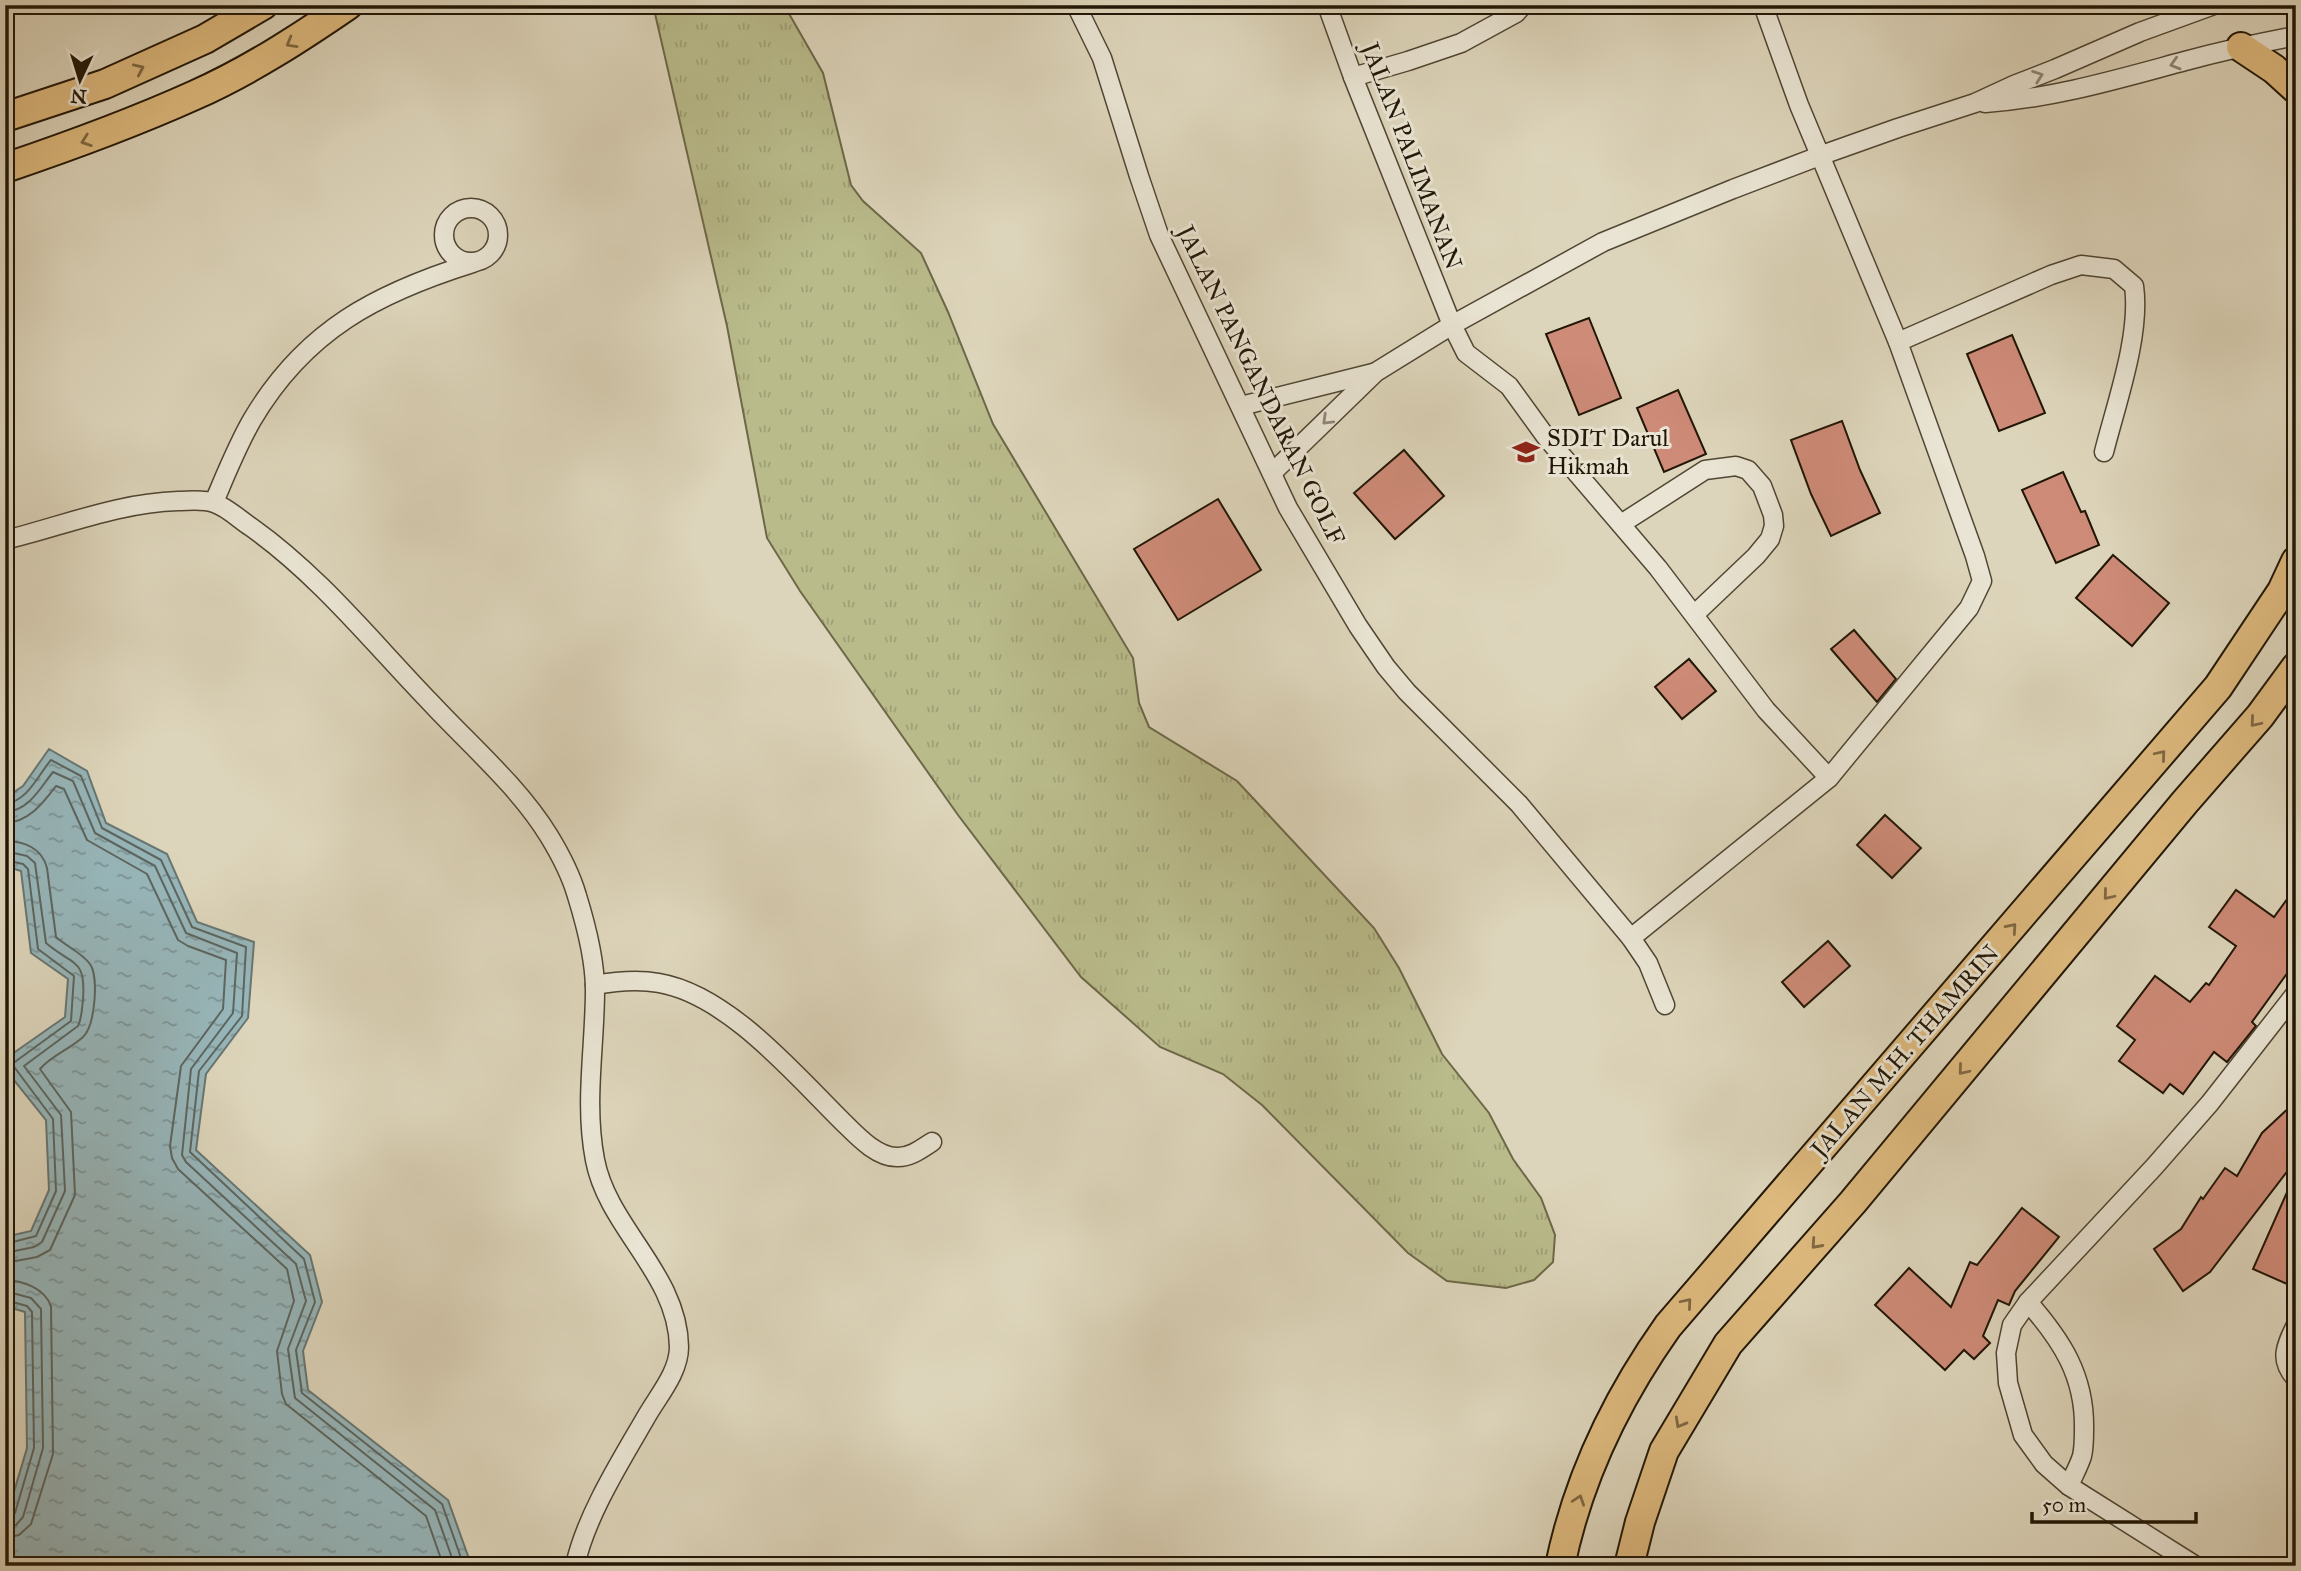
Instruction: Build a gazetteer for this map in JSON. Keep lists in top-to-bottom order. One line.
{"streets":{"main road":["JALAN M.H. THAMRIN"],"street":["JALAN PALIMANAN","JALAN PANGANDARAN GOLF"]},"places":{"school or university":["SDIT Darul Hikmah"]},"scale_bar":"50 m","north":"bottom"}
